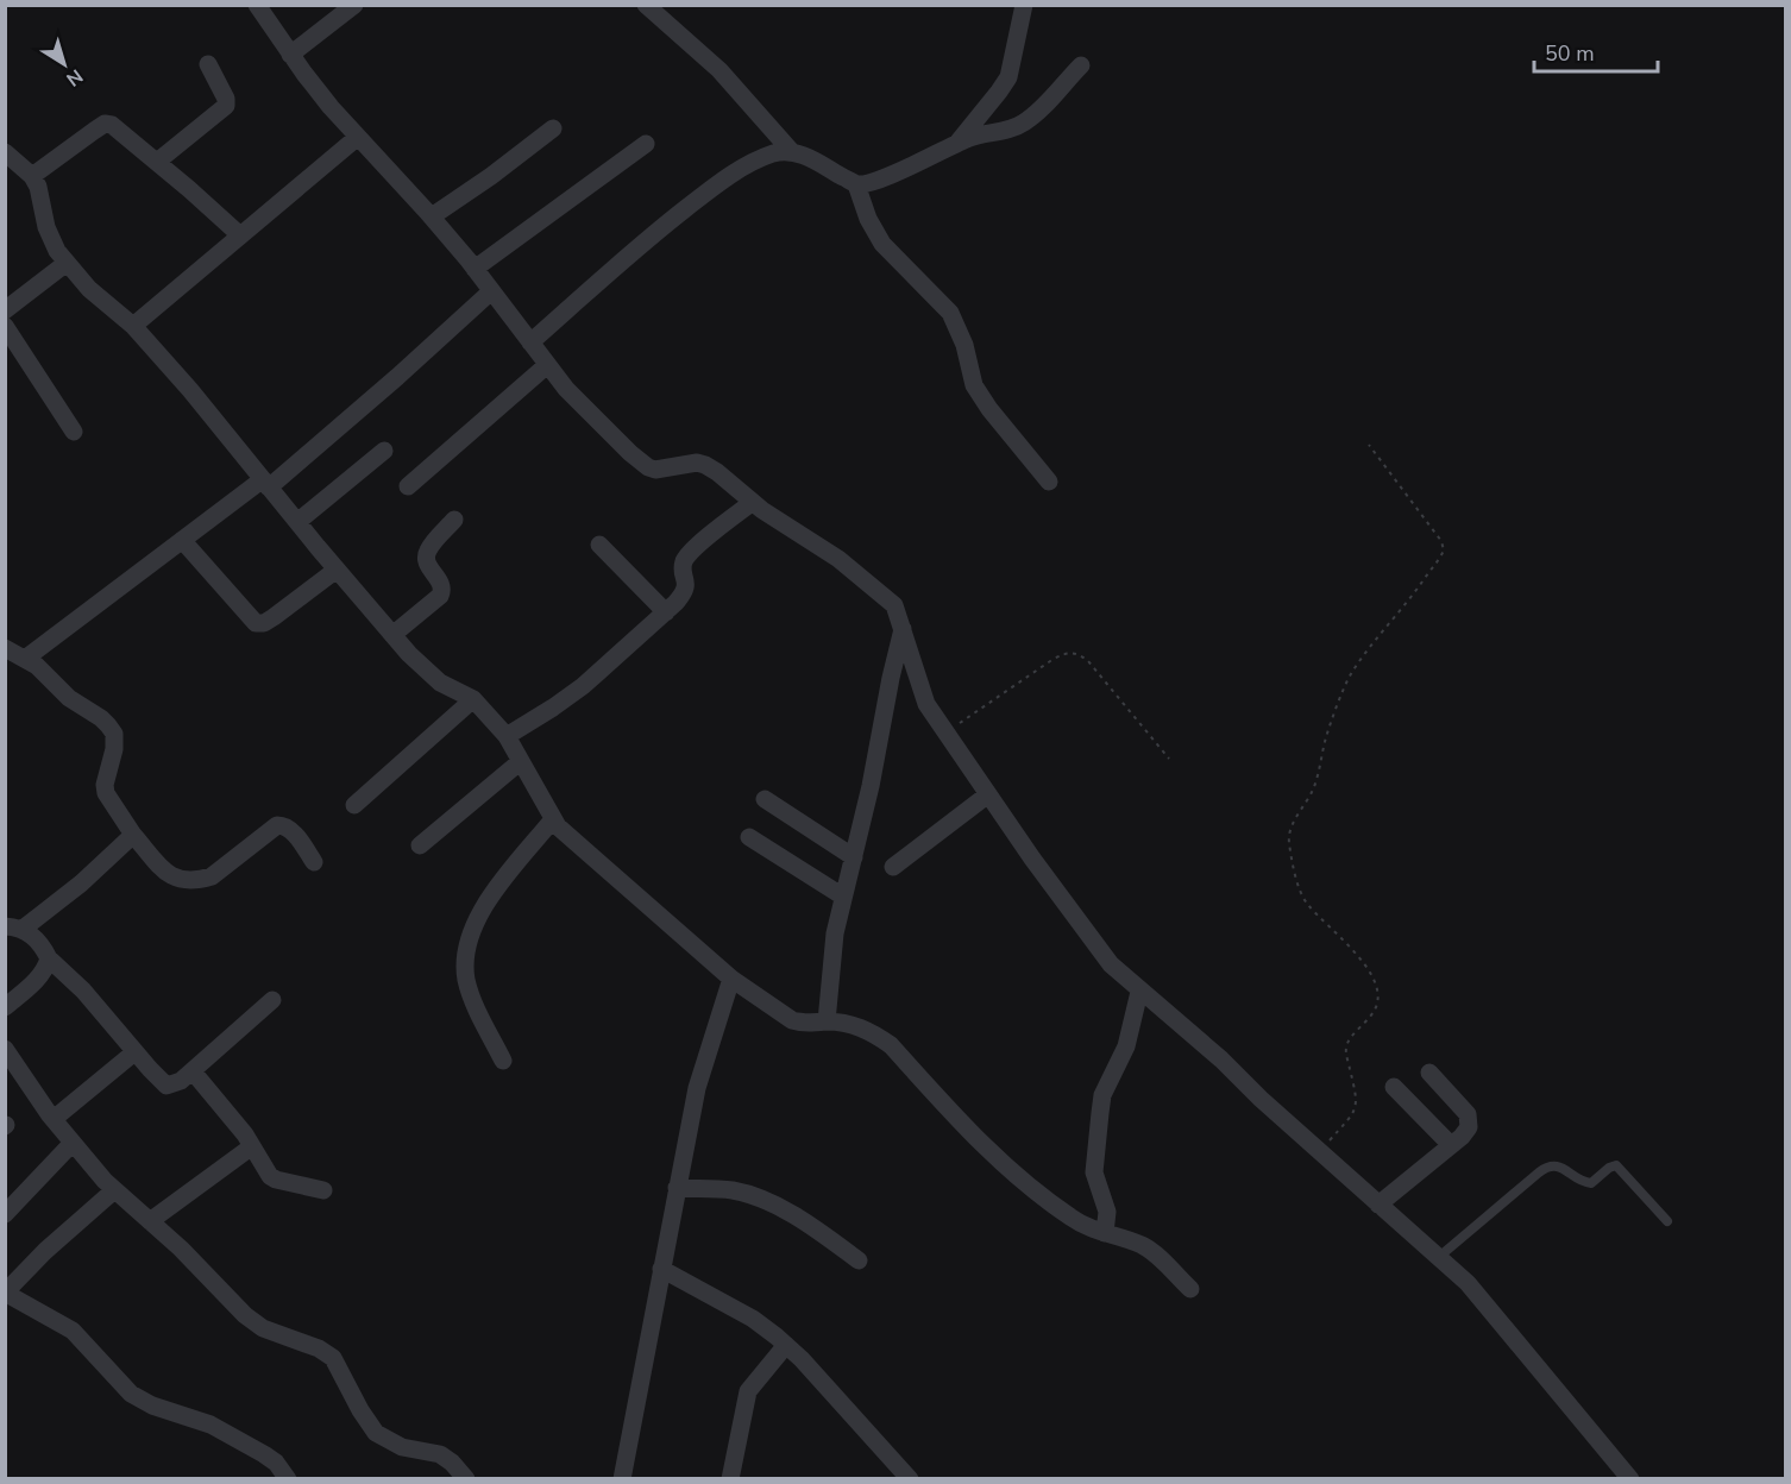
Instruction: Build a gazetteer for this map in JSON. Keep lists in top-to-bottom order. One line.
{"scale_bar":"50 m","north":"bottom right"}
